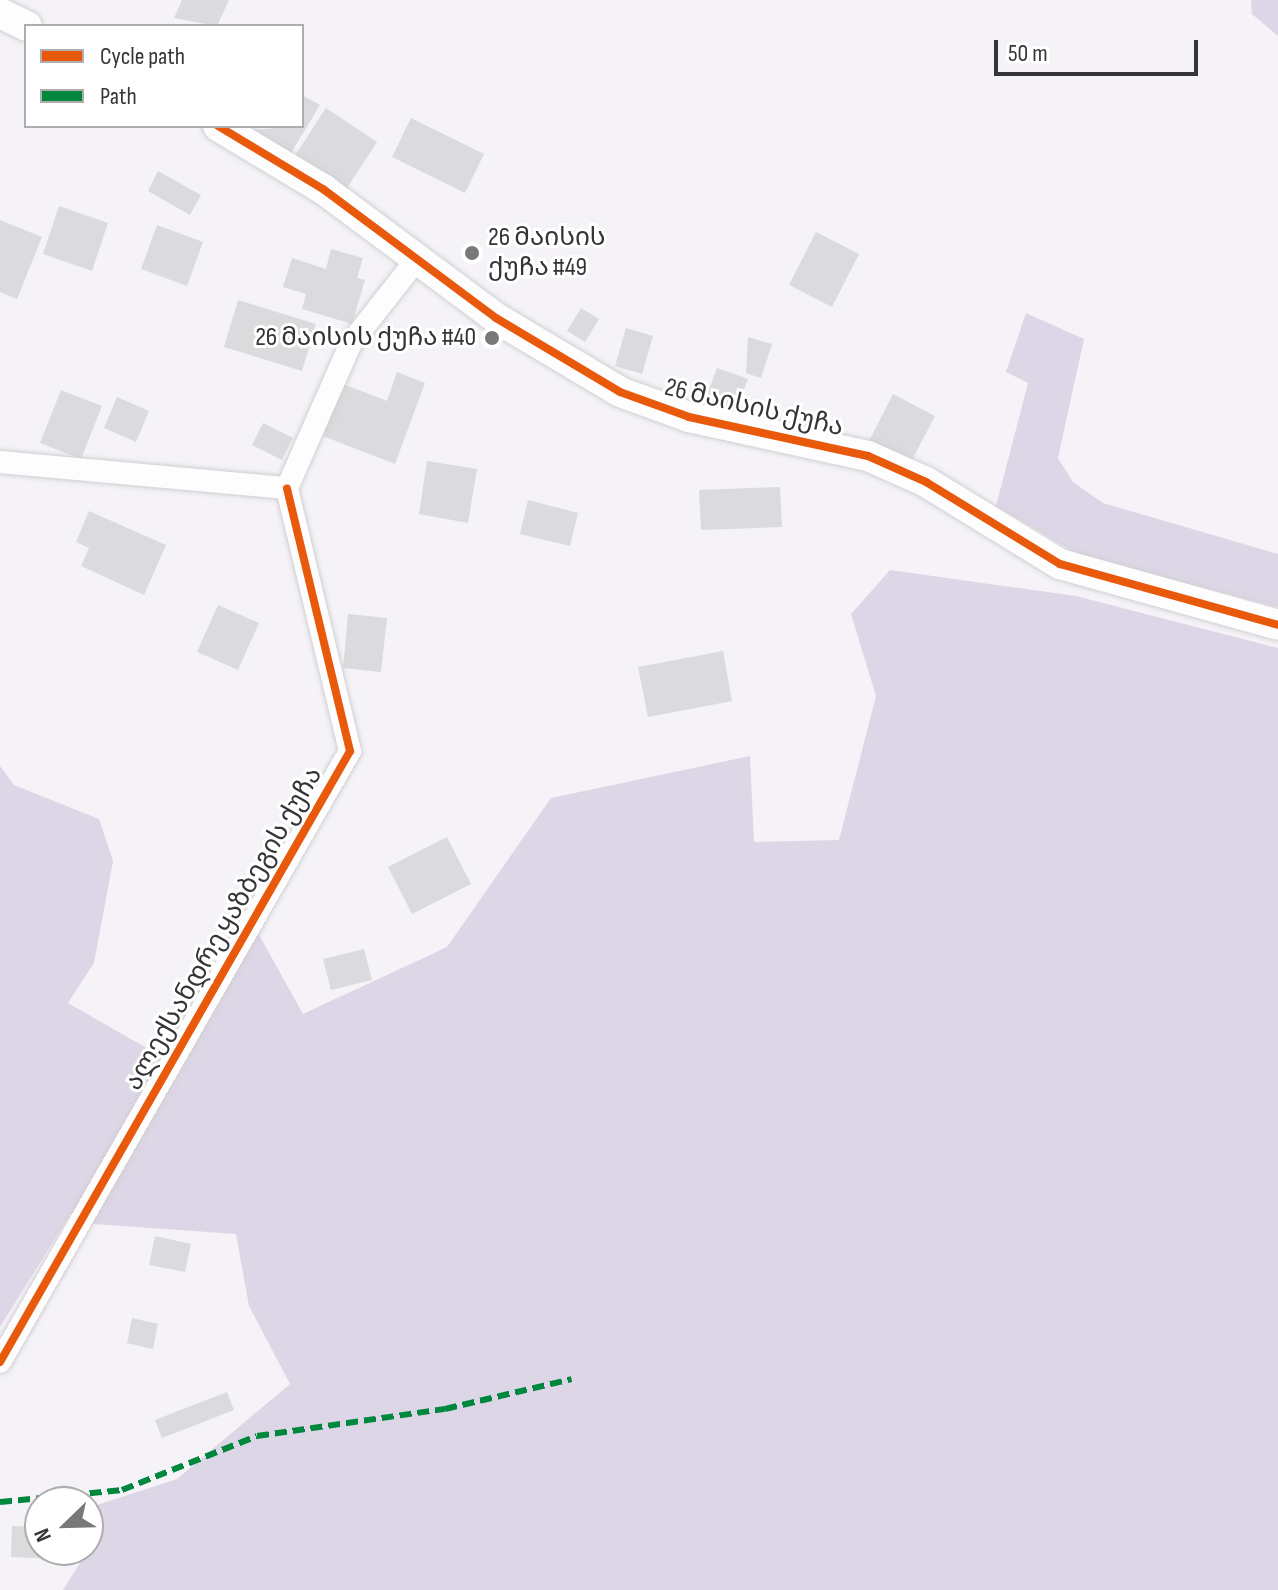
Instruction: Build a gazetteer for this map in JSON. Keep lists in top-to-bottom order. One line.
{"streets":{"street":["26 მაისის ქუჩა","ალექსანდრე ყაზბეგის ქუჩა"]},"places":["26 მაისის ქუჩა #49","26 მაისის ქუჩა #40"],"legend":["Cycle path","Path"],"scale_bar":"50 m","north":"bottom left"}
